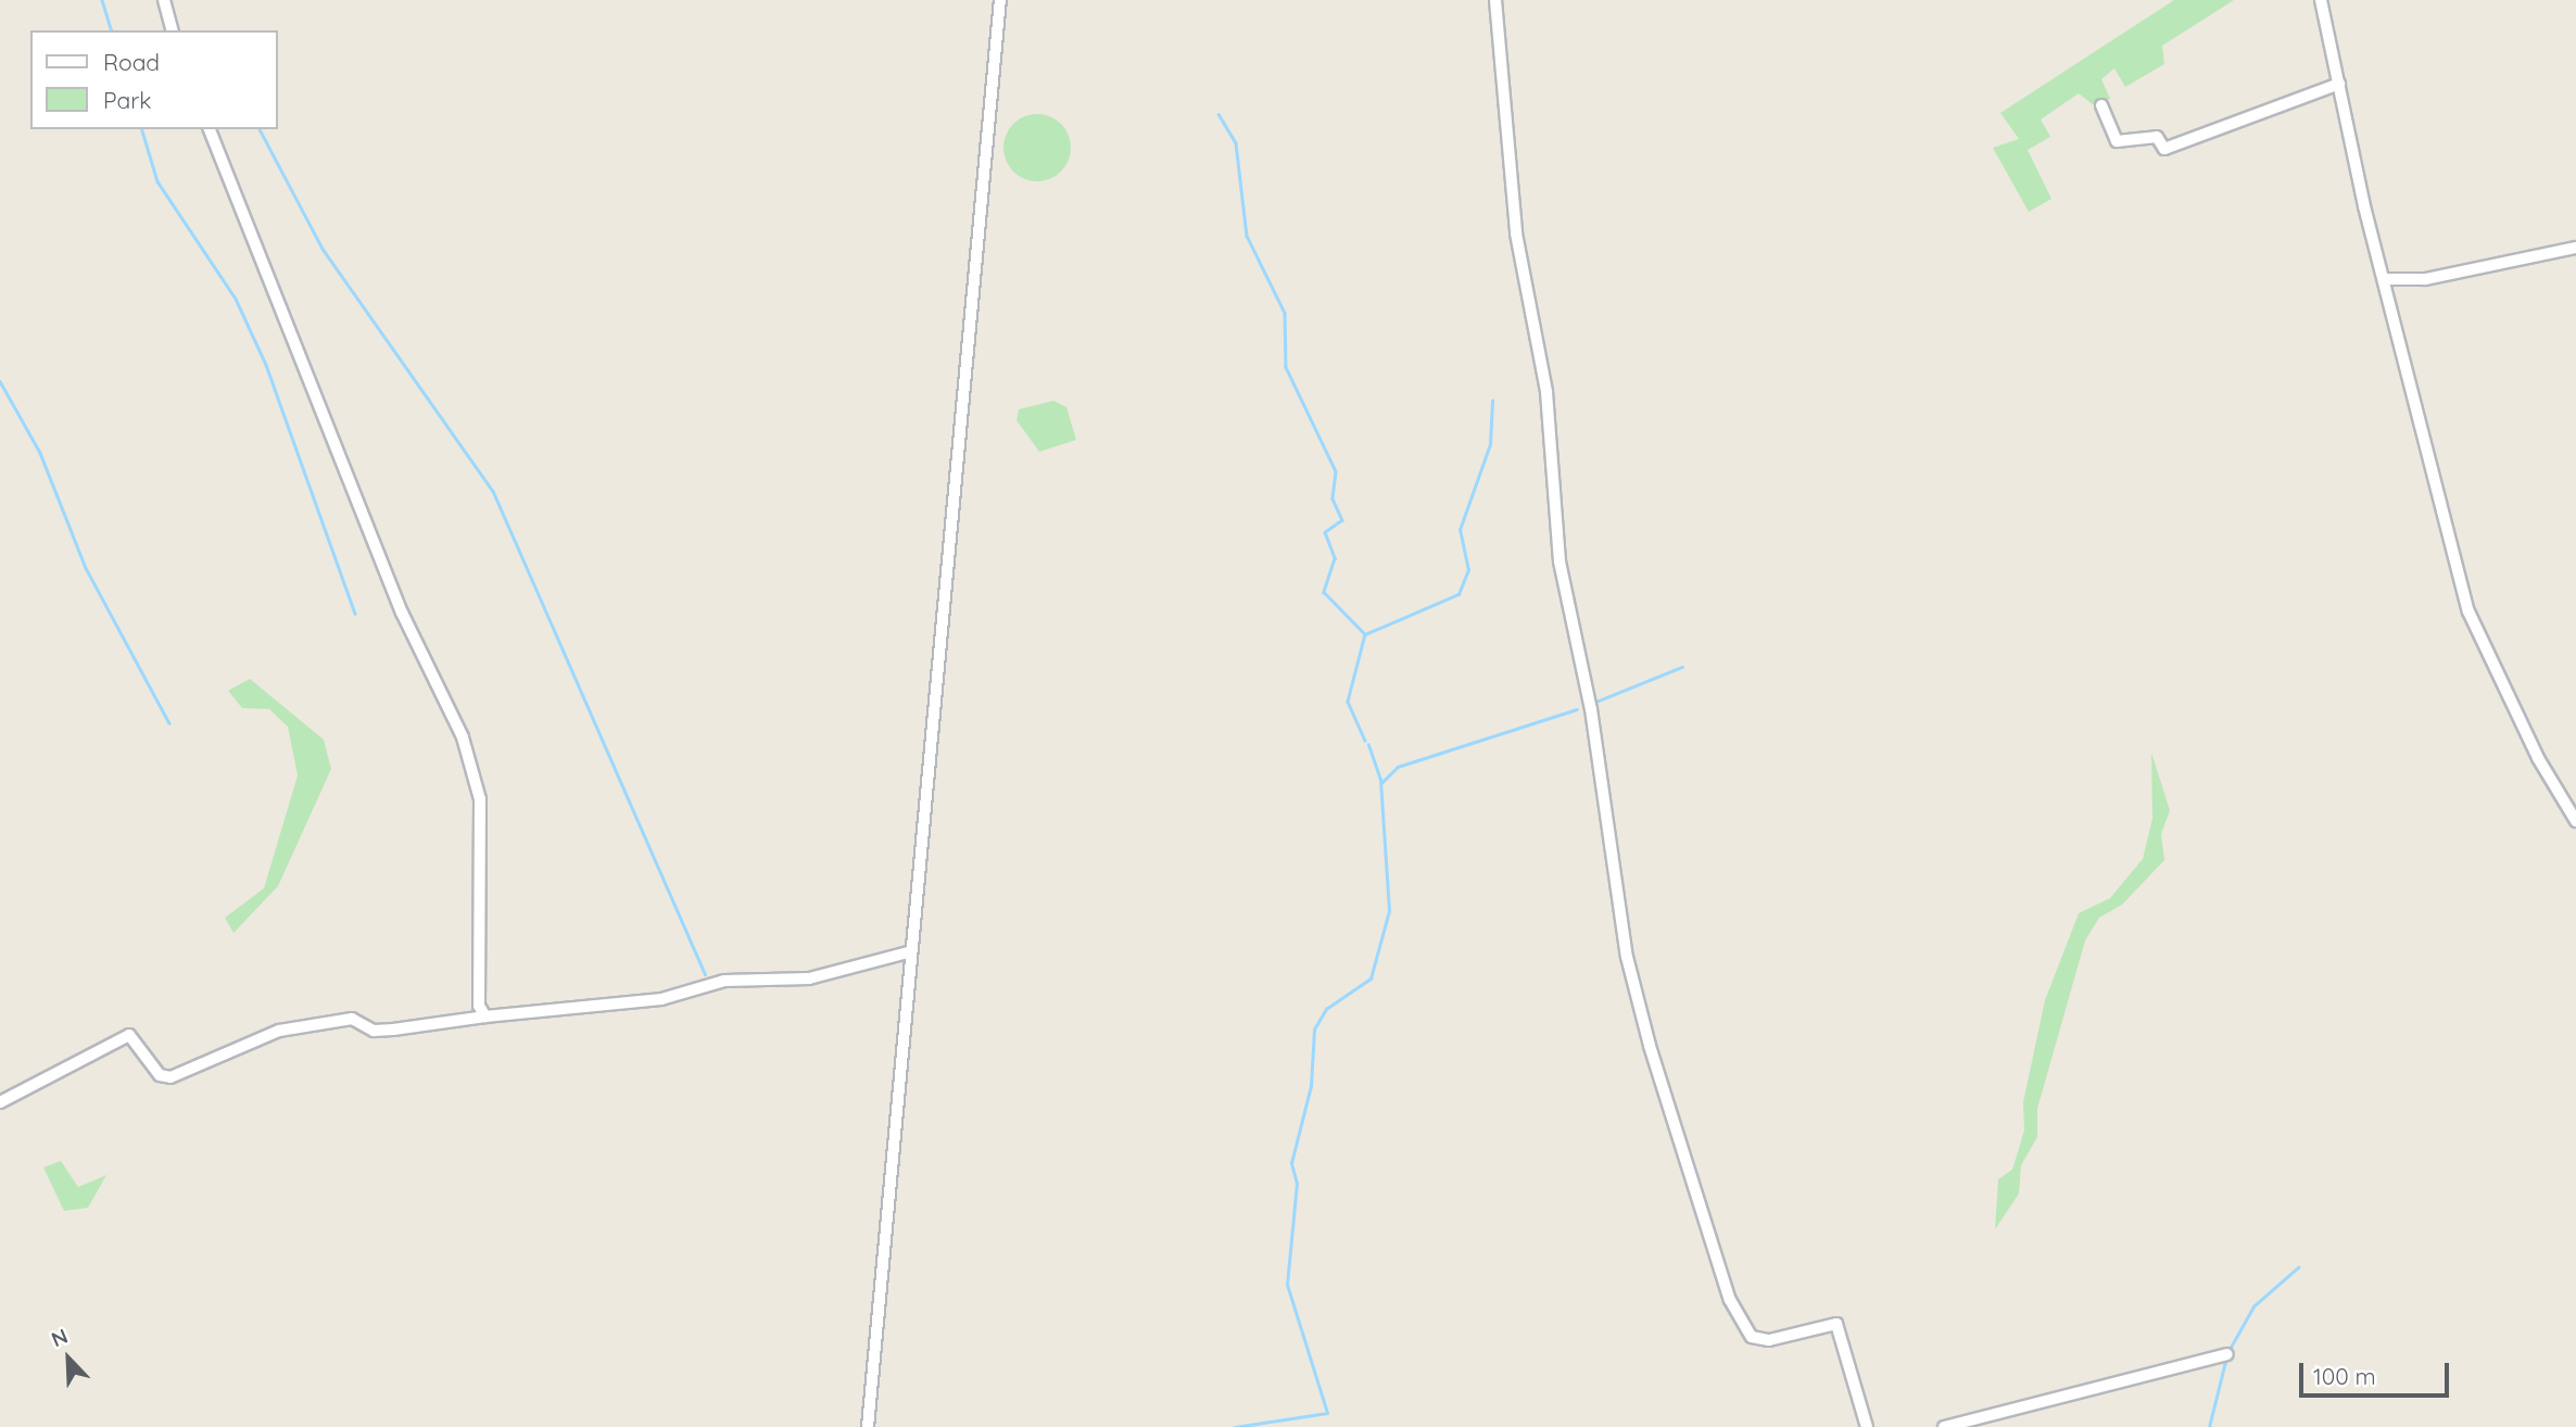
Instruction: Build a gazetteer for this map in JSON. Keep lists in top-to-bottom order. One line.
{"legend":["Road","Park"],"scale_bar":"100 m","north":"top left"}
